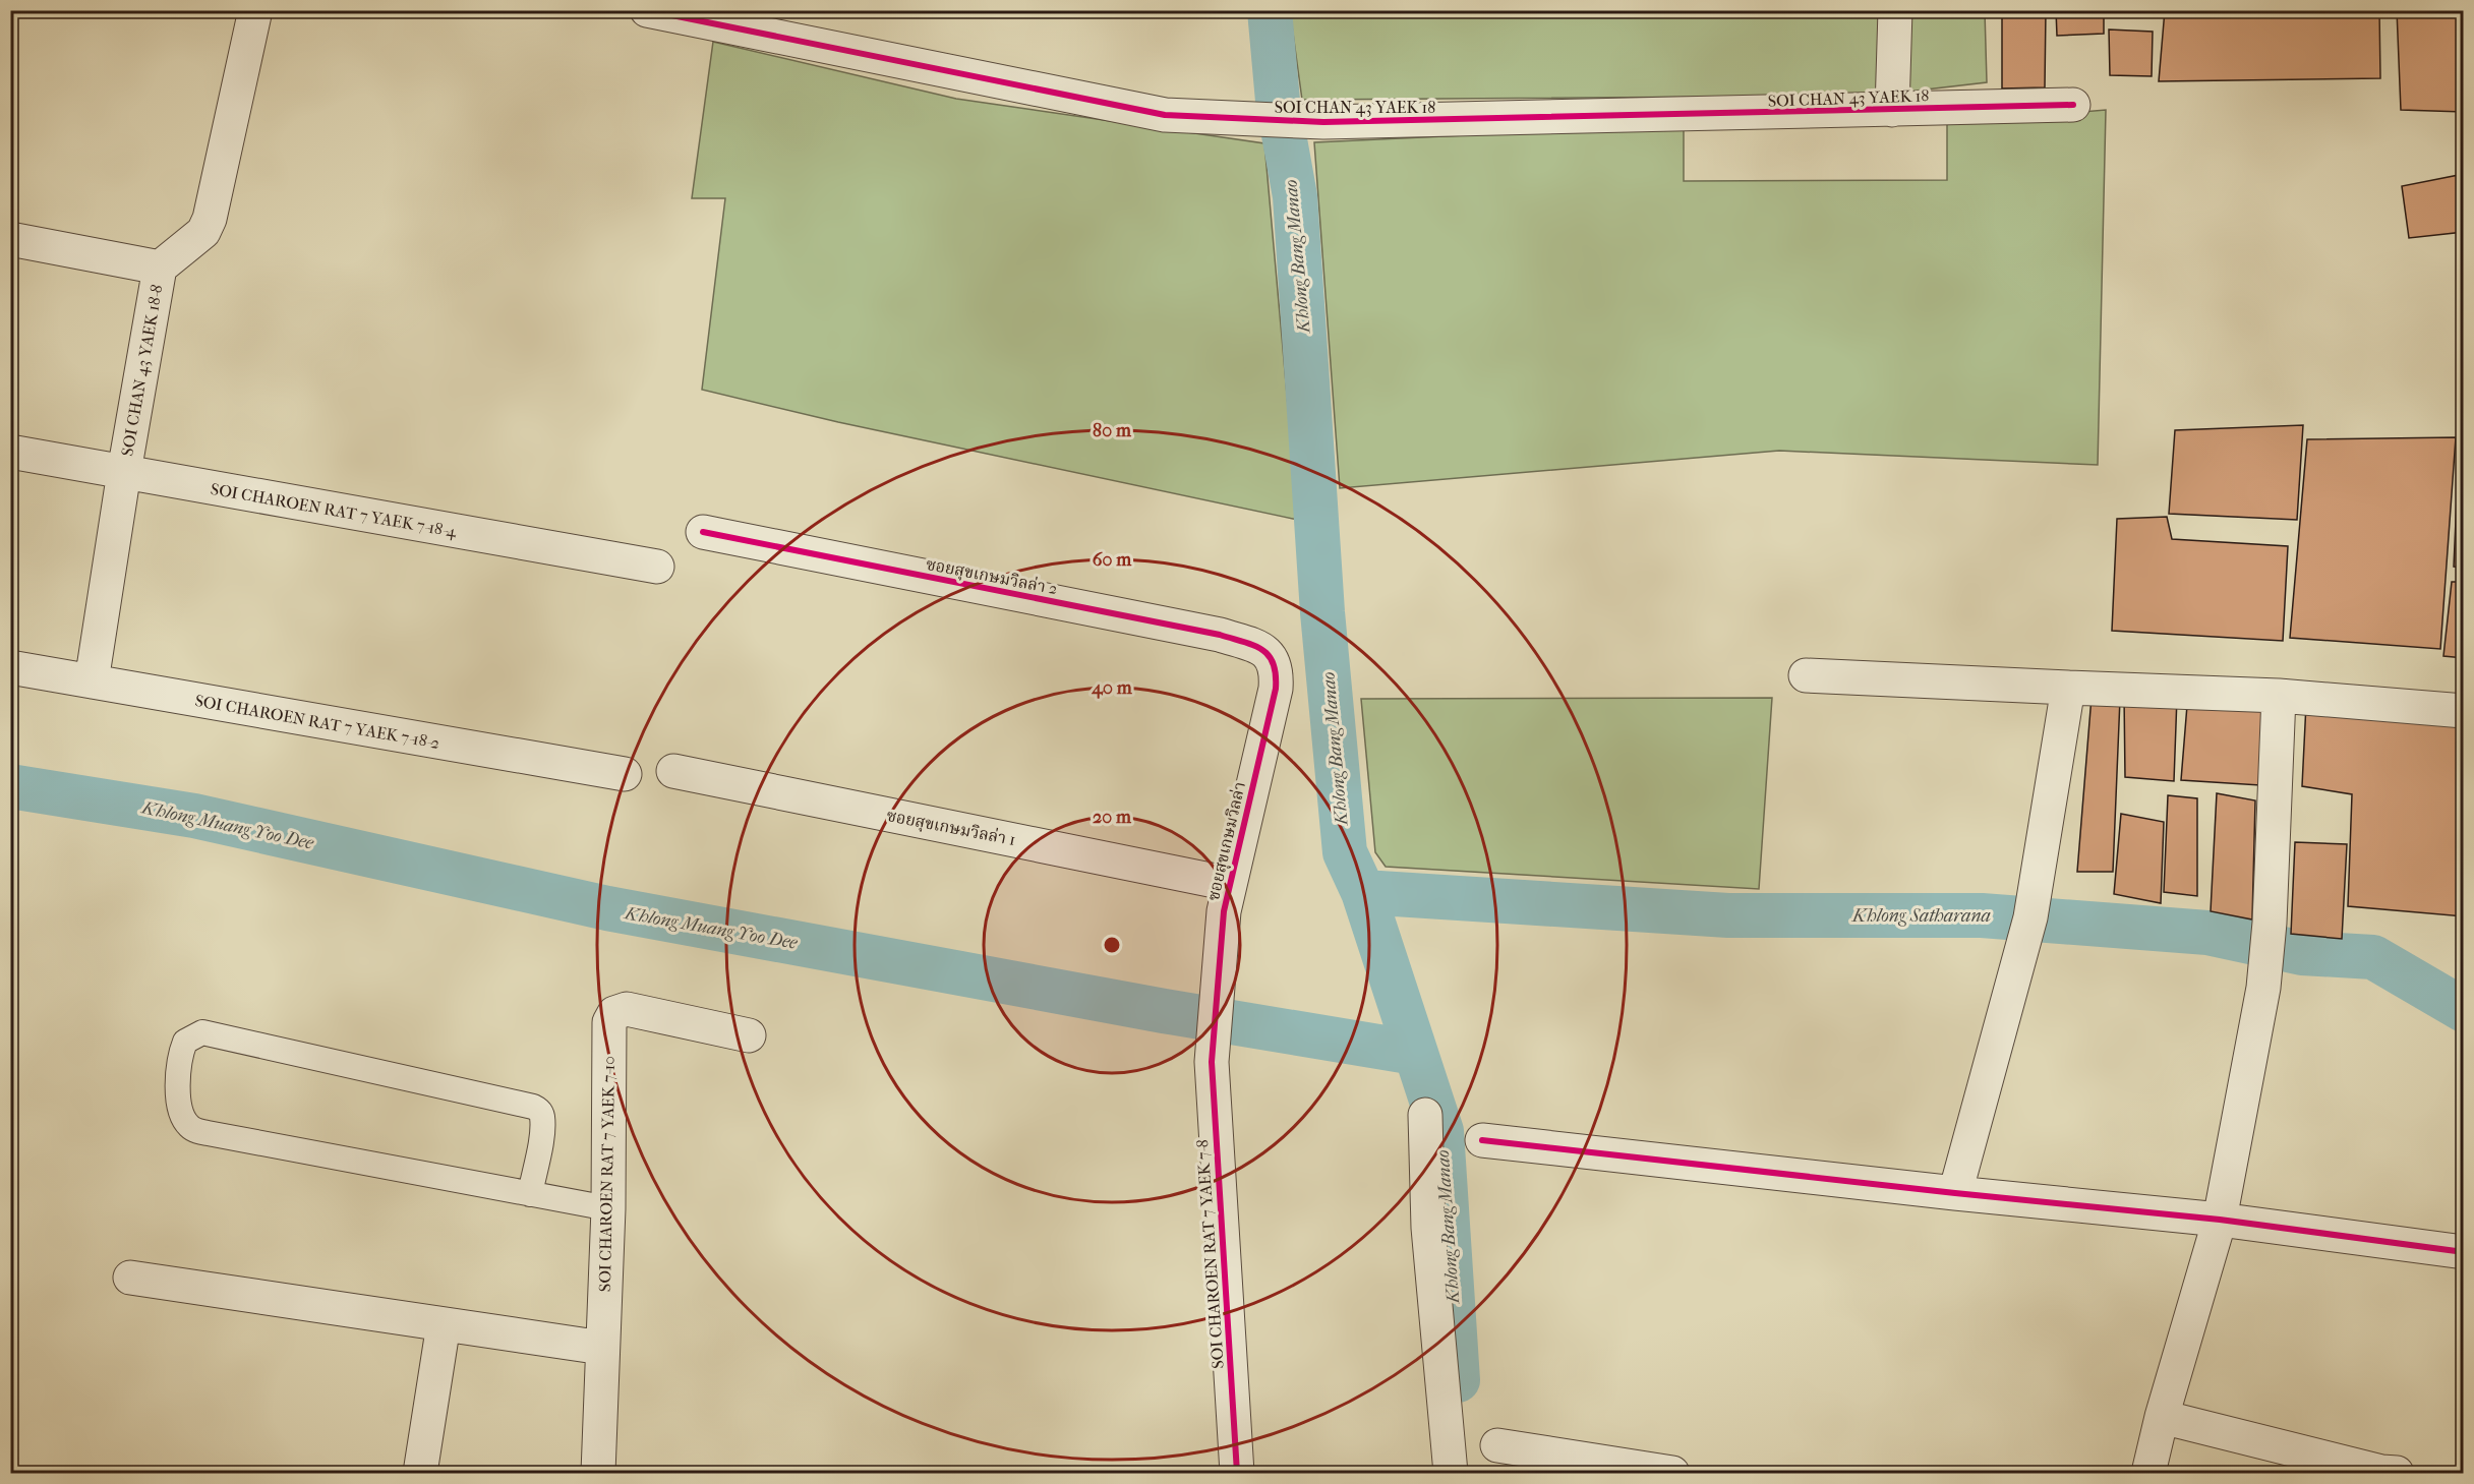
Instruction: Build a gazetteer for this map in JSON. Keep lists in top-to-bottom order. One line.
{"streets":{"street":["SOI CHAN 43 YAEK 18","SOI CHAN 43 YAEK 18-8","SOI CHAROEN RAT 7 YAEK 7-18-4","ซอยสุขเกษมวิลล่า 2","SOI CHAROEN RAT 7 YAEK 7-18-2","ซอยสุขเกษมวิลล่า 1","ซอยสุขเกษมวิลล่า","SOI CHAROEN RAT 7 YAEK 7-10","SOI CHAROEN RAT 7 YAEK 7-8"]},"crossings":[["SOI CHAN 43 YAEK 18-8","SOI CHAROEN RAT 7 YAEK 7-18-4"],["SOI CHAN 43 YAEK 18-8","SOI CHAROEN RAT 7 YAEK 7-18-2"],["ซอยสุขเกษมวิลล่า 2","ซอยสุขเกษมวิลล่า"],["ซอยสุขเกษมวิลล่า 1","ซอยสุขเกษมวิลล่า"],["ซอยสุขเกษมวิลล่า","SOI CHAROEN RAT 7 YAEK 7-8"]],"water":["Khlong Bang Manao","Khlong Muang Yoo Dee","Khlong Satharana"],"rings":["80 m","60 m","40 m","20 m"]}
